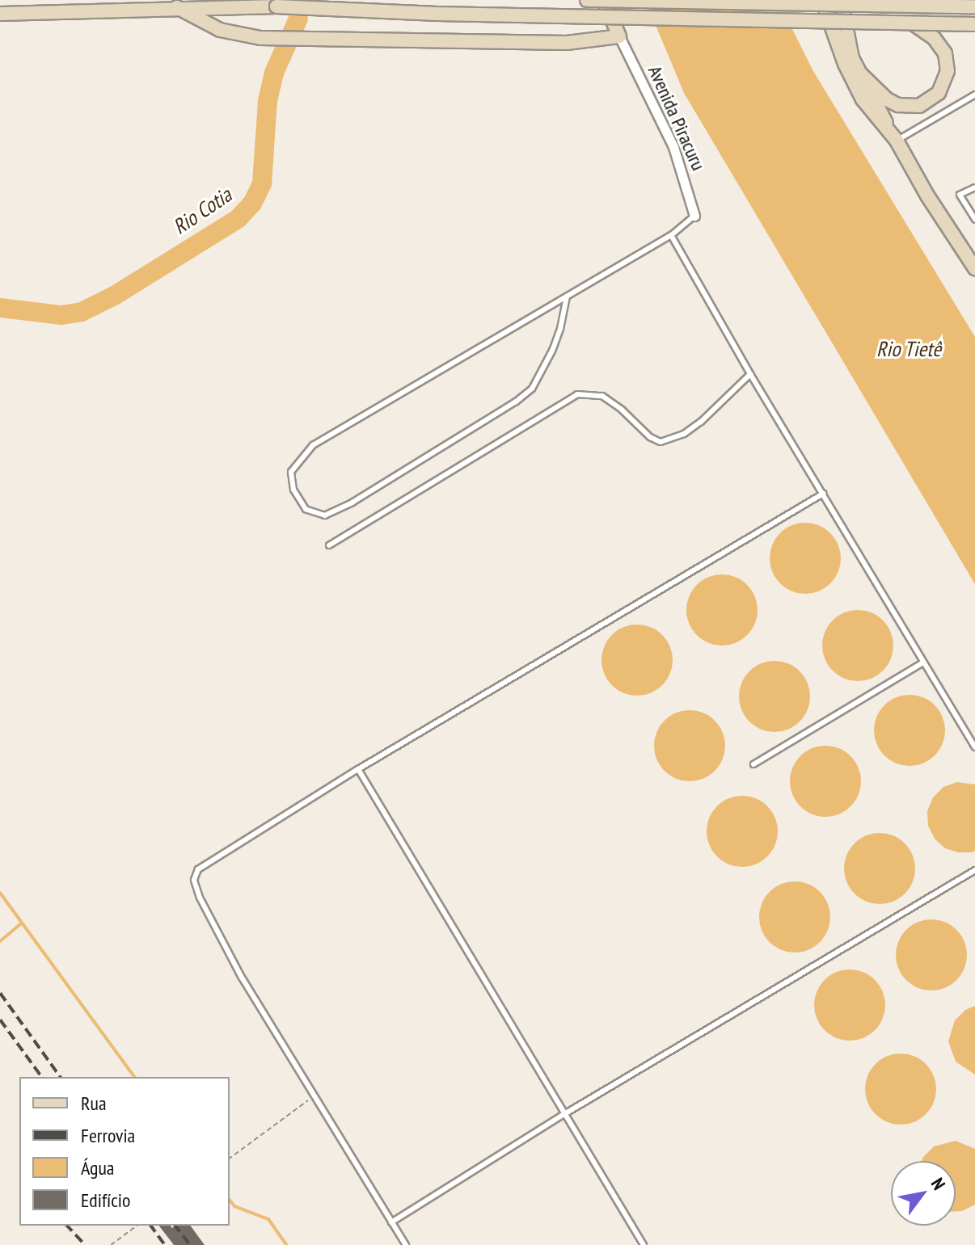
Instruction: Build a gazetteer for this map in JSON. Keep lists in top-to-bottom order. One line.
{"streets":{"street":["Avenida Piracuru"]},"water":["Rio Cotia","Rio Tietê"],"legend":["Rua","Ferrovia","Água","Edifício"],"north":"top right"}
